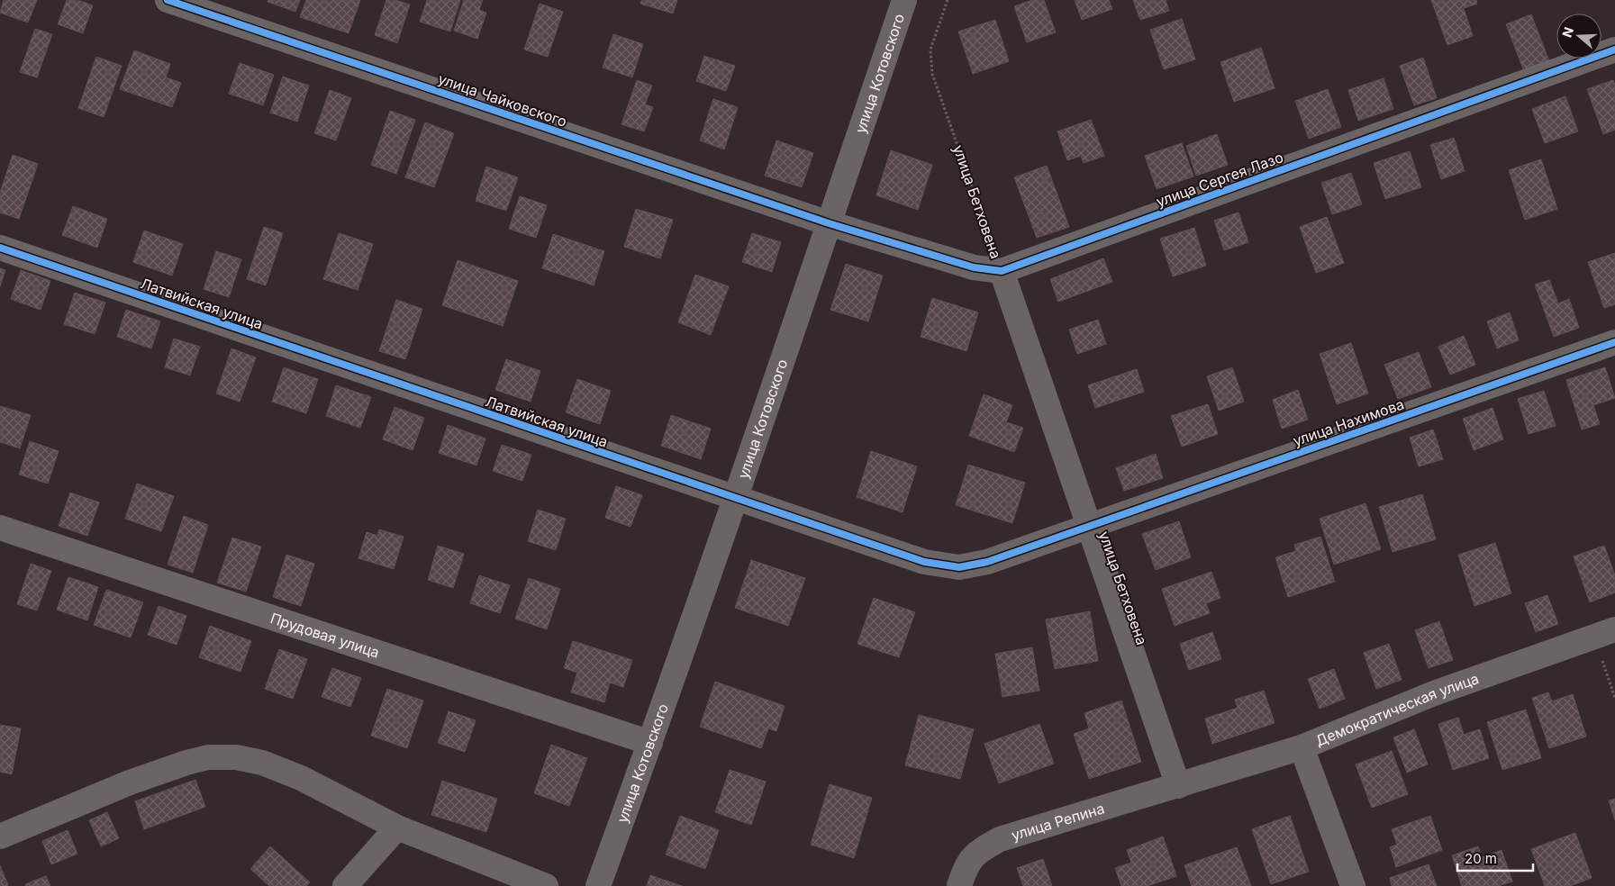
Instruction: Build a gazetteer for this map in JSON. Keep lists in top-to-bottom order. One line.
{"streets":{"street":["улица Котовского","улица Чайковского","улица Сергея Лазо","улица Бетховена","Латвийская улица","улица Нахимова","Прудовая улица","Демократическая улица","улица Репина"]},"crossings":[["улица Котовского","улица Чайковского"],["улица Котовского","улица Сергея Лазо"],["улица Котовского","Латвийская улица"],["улица Котовского","Прудовая улица"],["улица Чайковского","улица Сергея Лазо"],["улица Сергея Лазо","улица Бетховена"],["улица Бетховена","Латвийская улица"],["улица Бетховена","улица Нахимова"],["улица Бетховена","Демократическая улица"],["улица Бетховена","улица Репина"],["Латвийская улица","улица Нахимова"],["Демократическая улица","улица Репина"]],"scale_bar":"20 m","north":"left"}
